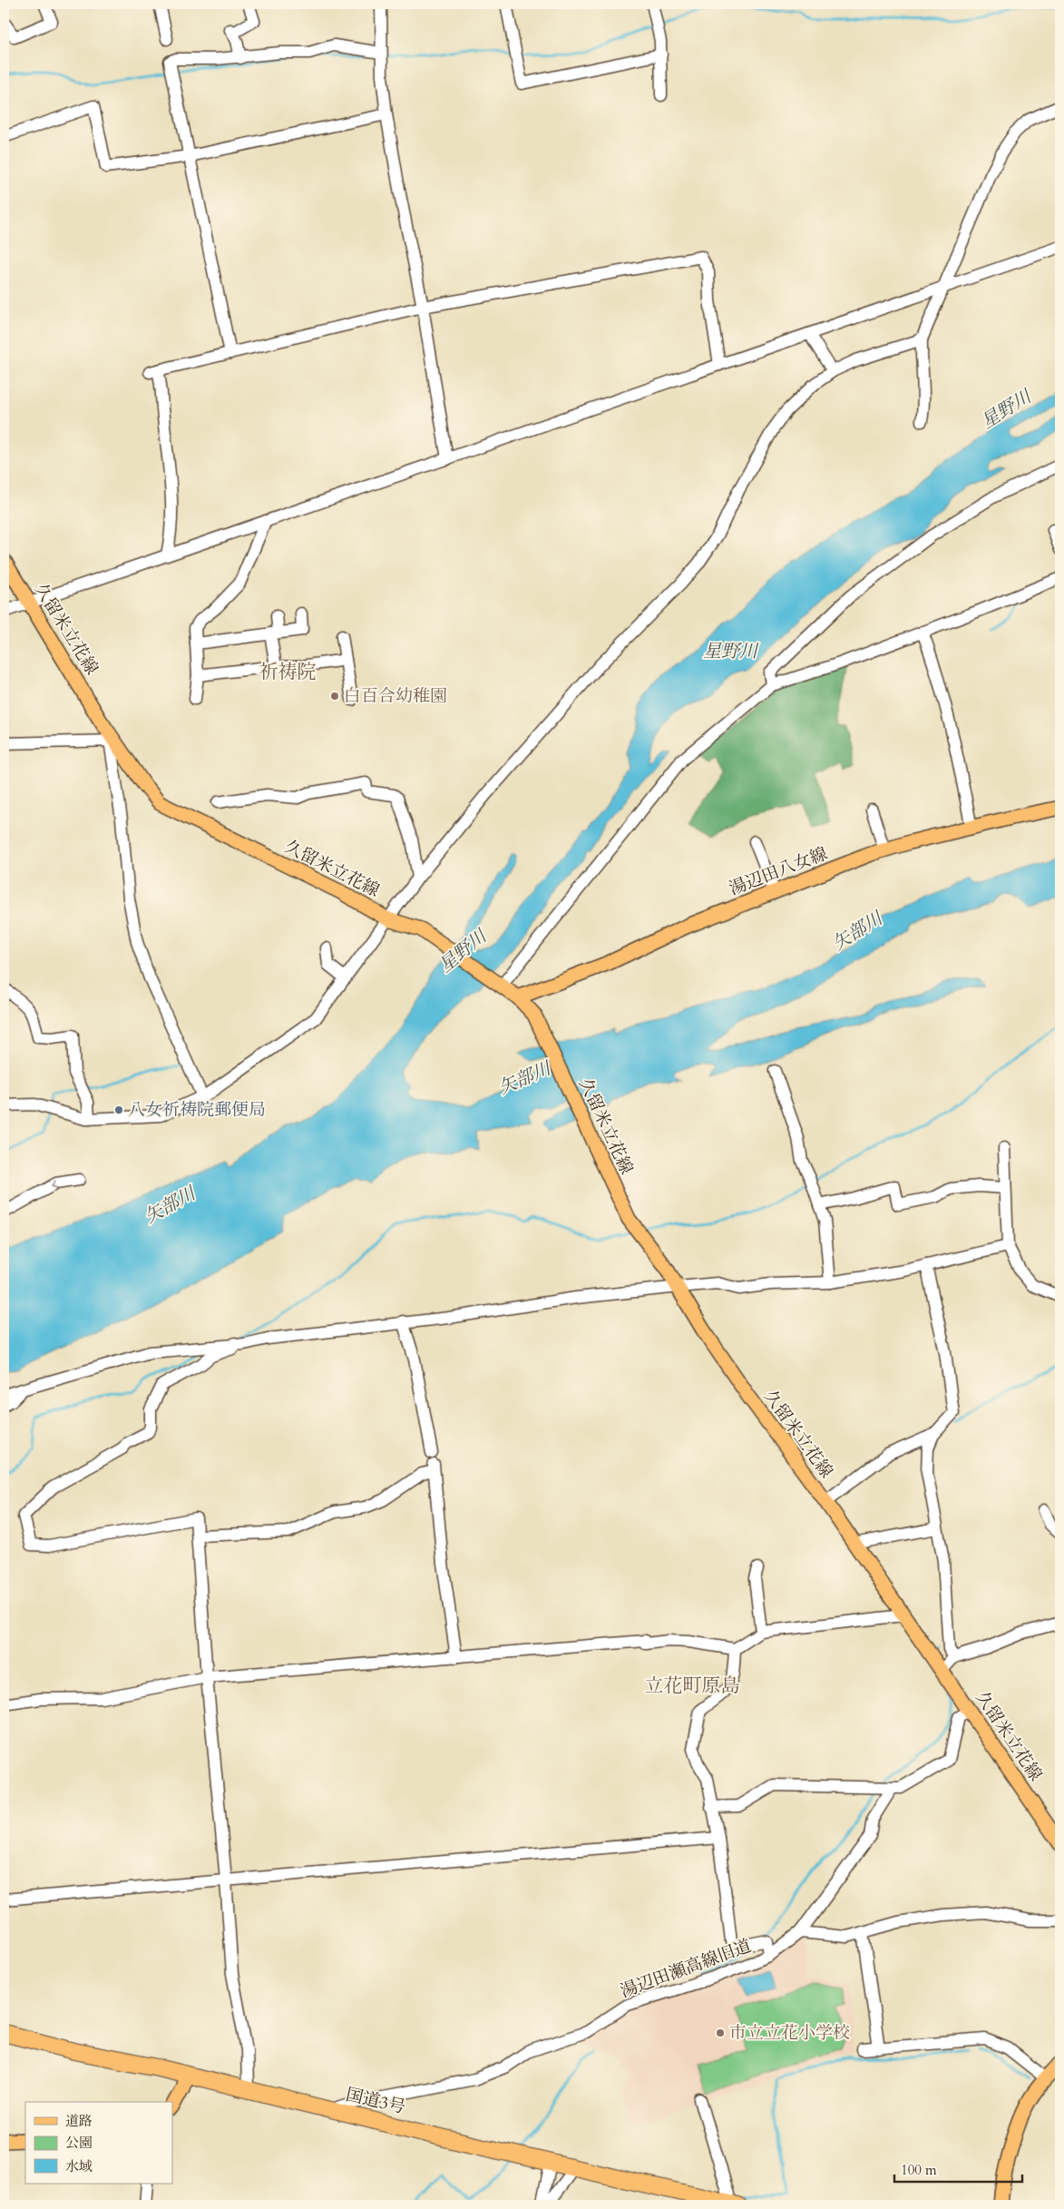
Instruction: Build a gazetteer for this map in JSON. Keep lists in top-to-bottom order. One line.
{"streets":{"highway":["国道3号"],"main road":["久留米立花線","湯辺田八女線"],"street":["湯辺田瀬高線旧道"]},"crossings":[["久留米立花線","湯辺田八女線"],["湯辺田瀬高線旧道","国道3号"]],"districts":["祈祷院","立花町原島"],"water":["星野川","矢部川"],"places":["白百合幼稚園","八女祈祷院郵便局","市立立花小学校"],"legend":["道路","公園","水域"],"scale_bar":"100 m"}
